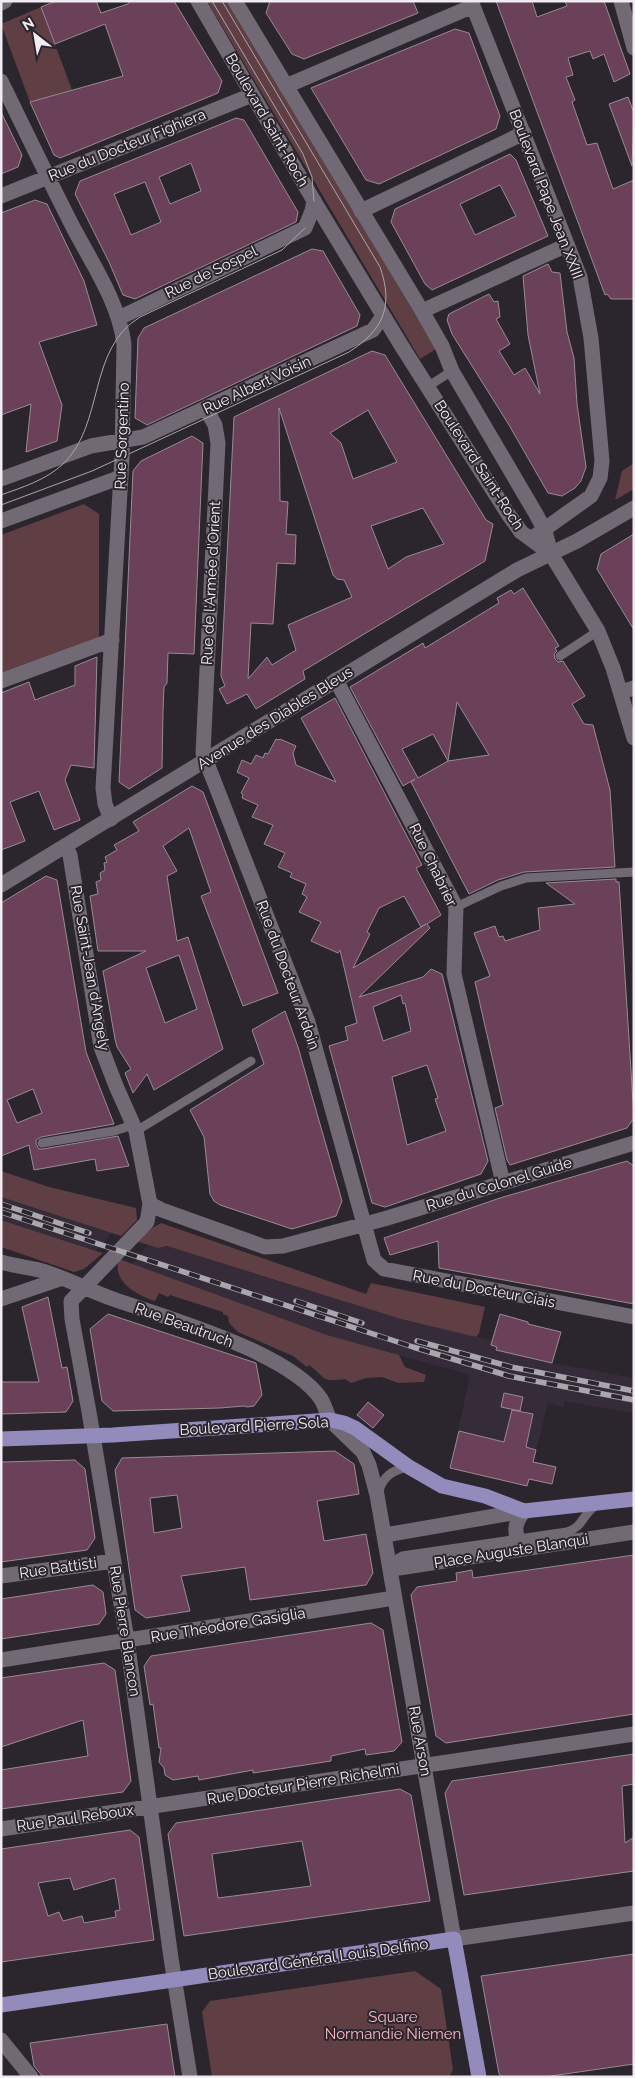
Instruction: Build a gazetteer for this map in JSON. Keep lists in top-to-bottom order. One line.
{"streets":{"main road":["Boulevard Pierre Sola","Rue Arson","Boulevard Général Louis Delfino"],"street":["Boulevard Saint-Roch","Rue du Docteur Fighiera","Boulevard Pape Jean XXIII","Rue de Sospel","Rue Albert Voisin","Rue Sorgentino","Rue de l'Armée d'Orient","Avenue des Diables Bleus","Rue Chabrier","Rue Saint-Jean d'Angely","Rue du Docteur Ardoin","Rue du Colonel Guide","Rue du Docteur Ciais","Rue Beautruch","Place Auguste Blanqui","Rue Battisti","Rue Théodore Gasiglia","Rue Pierre Blancon","Rue Docteur Pierre Richelmi","Rue Paul Reboux"]},"crossings":[["Boulevard Saint-Roch","Rue du Docteur Fighiera"],["Boulevard Saint-Roch","Boulevard Pape Jean XXIII"],["Boulevard Saint-Roch","Rue de Sospel"],["Boulevard Saint-Roch","Rue Albert Voisin"],["Boulevard Saint-Roch","Avenue des Diables Bleus"],["Rue du Docteur Fighiera","Rue Sorgentino"],["Rue de Sospel","Rue Sorgentino"],["Rue Albert Voisin","Rue Sorgentino"],["Rue Albert Voisin","Rue de l'Armée d'Orient"],["Rue Sorgentino","Avenue des Diables Bleus"],["Rue de l'Armée d'Orient","Avenue des Diables Bleus"],["Rue de l'Armée d'Orient","Rue du Docteur Ardoin"],["Avenue des Diables Bleus","Rue Chabrier"],["Avenue des Diables Bleus","Rue Saint-Jean d'Angely"],["Avenue des Diables Bleus","Rue du Docteur Ardoin"],["Rue Chabrier","Rue du Colonel Guide"],["Rue Saint-Jean d'Angely","Rue du Colonel Guide"],["Rue Saint-Jean d'Angely","Rue Pierre Blancon"],["Rue du Docteur Ardoin","Rue du Colonel Guide"],["Rue du Docteur Ardoin","Rue du Docteur Ciais"],["Rue du Colonel Guide","Rue du Docteur Ciais"],["Rue du Colonel Guide","Rue Pierre Blancon"],["Rue Beautruch","Boulevard Pierre Sola"],["Rue Beautruch","Rue Pierre Blancon"],["Rue Beautruch","Rue Arson"],["Boulevard Pierre Sola","Rue Pierre Blancon"],["Boulevard Pierre Sola","Rue Arson"],["Place Auguste Blanqui","Rue Arson"],["Rue Battisti","Rue Pierre Blancon"],["Rue Théodore Gasiglia","Rue Pierre Blancon"],["Rue Théodore Gasiglia","Rue Arson"],["Rue Pierre Blancon","Rue Docteur Pierre Richelmi"],["Rue Pierre Blancon","Rue Paul Reboux"],["Rue Pierre Blancon","Boulevard Général Louis Delfino"],["Rue Arson","Rue Docteur Pierre Richelmi"],["Rue Arson","Boulevard Général Louis Delfino"],["Rue Docteur Pierre Richelmi","Rue Paul Reboux"]],"parks":["Square Normandie Niemen"],"north":"top left"}
